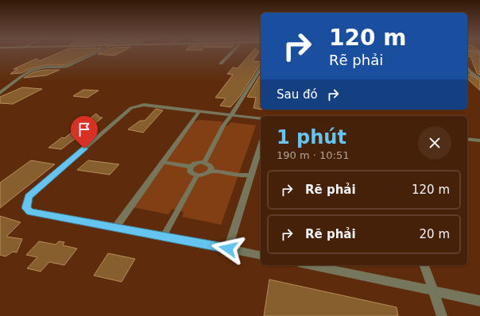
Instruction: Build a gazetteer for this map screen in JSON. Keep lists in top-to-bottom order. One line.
{"page":{"turn":["120 m","Rẽ phải"],"then":"Sau đó","heading":["1 phút","190 m · 10:51"],"list":[{"name":"Rẽ phải","value":"120 m"},{"name":"Rẽ phải","value":"20 m"}]}}
